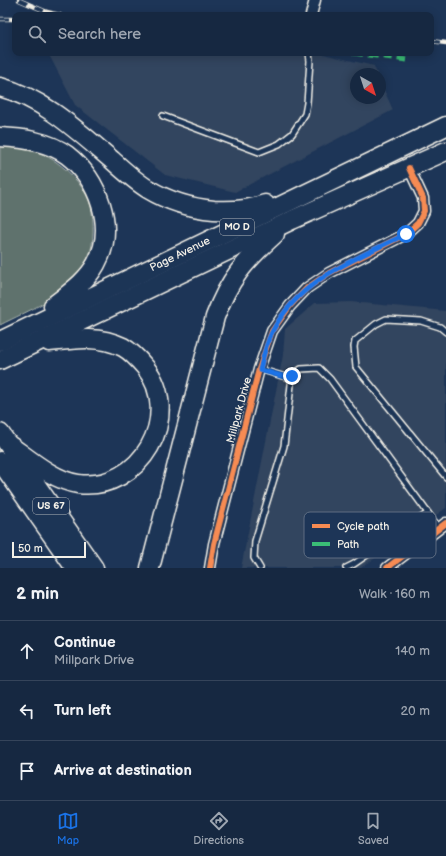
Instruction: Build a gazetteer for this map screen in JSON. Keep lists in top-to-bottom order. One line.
{"streets":{"highway":["MO D","Page Avenue","US 67"],"street":["Millpark Drive"]},"crossings":[["Page Avenue","Millpark Drive"]],"legend":["Cycle path","Path"],"scale_bar":"50 m","north":"bottom right","page":{"search":"Search here","scale":"50 m","heading":["2 min","Walk · 160 m"],"list":[["Continue","Millpark Drive","140 m"],["Turn left","20 m"],"Arrive at destination"],"nav":["Map","Directions","Saved"]}}
